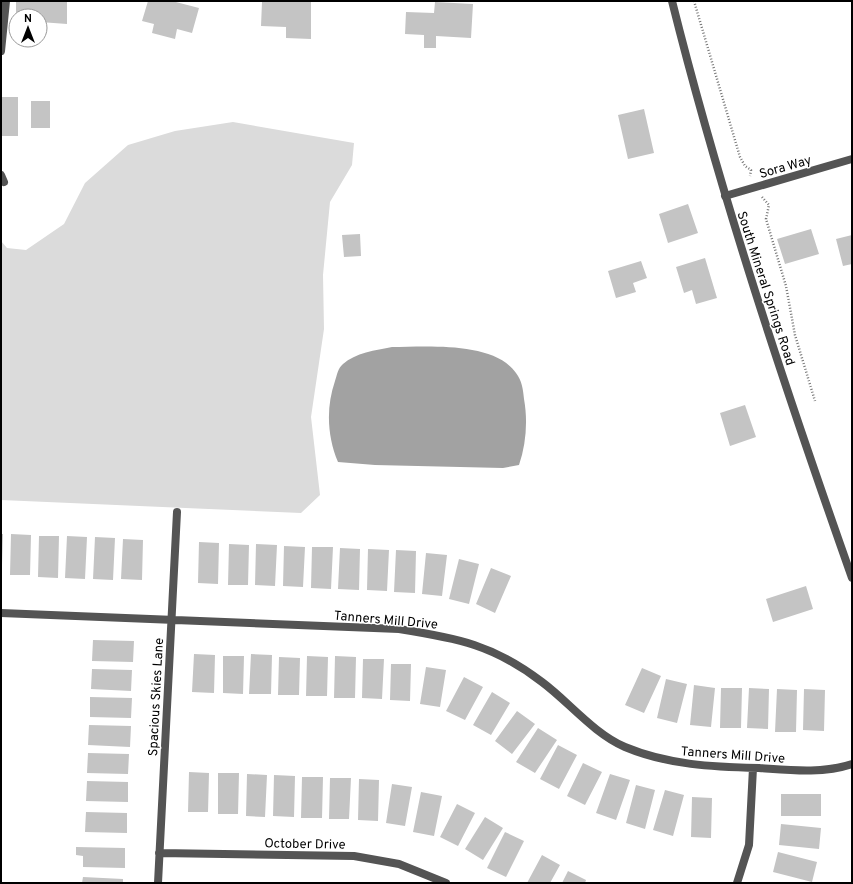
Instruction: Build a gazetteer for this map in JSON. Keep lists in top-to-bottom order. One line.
{"streets":{"street":["Sora Way","South Mineral Springs Road","Tanners Mill Drive","Spacious Skies Lane","October Drive"]},"crossings":[["Sora Way","South Mineral Springs Road"],["Tanners Mill Drive","Spacious Skies Lane"],["Spacious Skies Lane","October Drive"]],"north":"top"}
